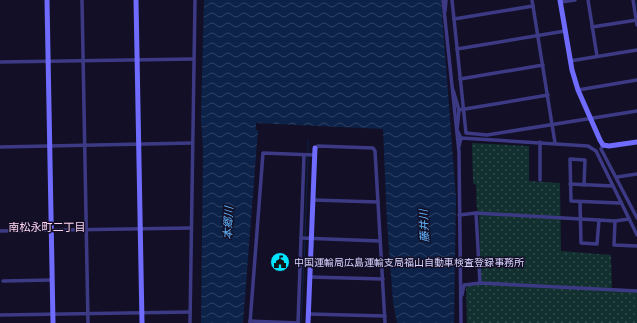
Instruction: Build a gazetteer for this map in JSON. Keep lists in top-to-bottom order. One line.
{"districts":["南松永町二丁目"],"water":["本郷川","藤井川"],"places":{"public building":["中国運輸局広島運輸支局福山自動車検査登録事務所"]}}
